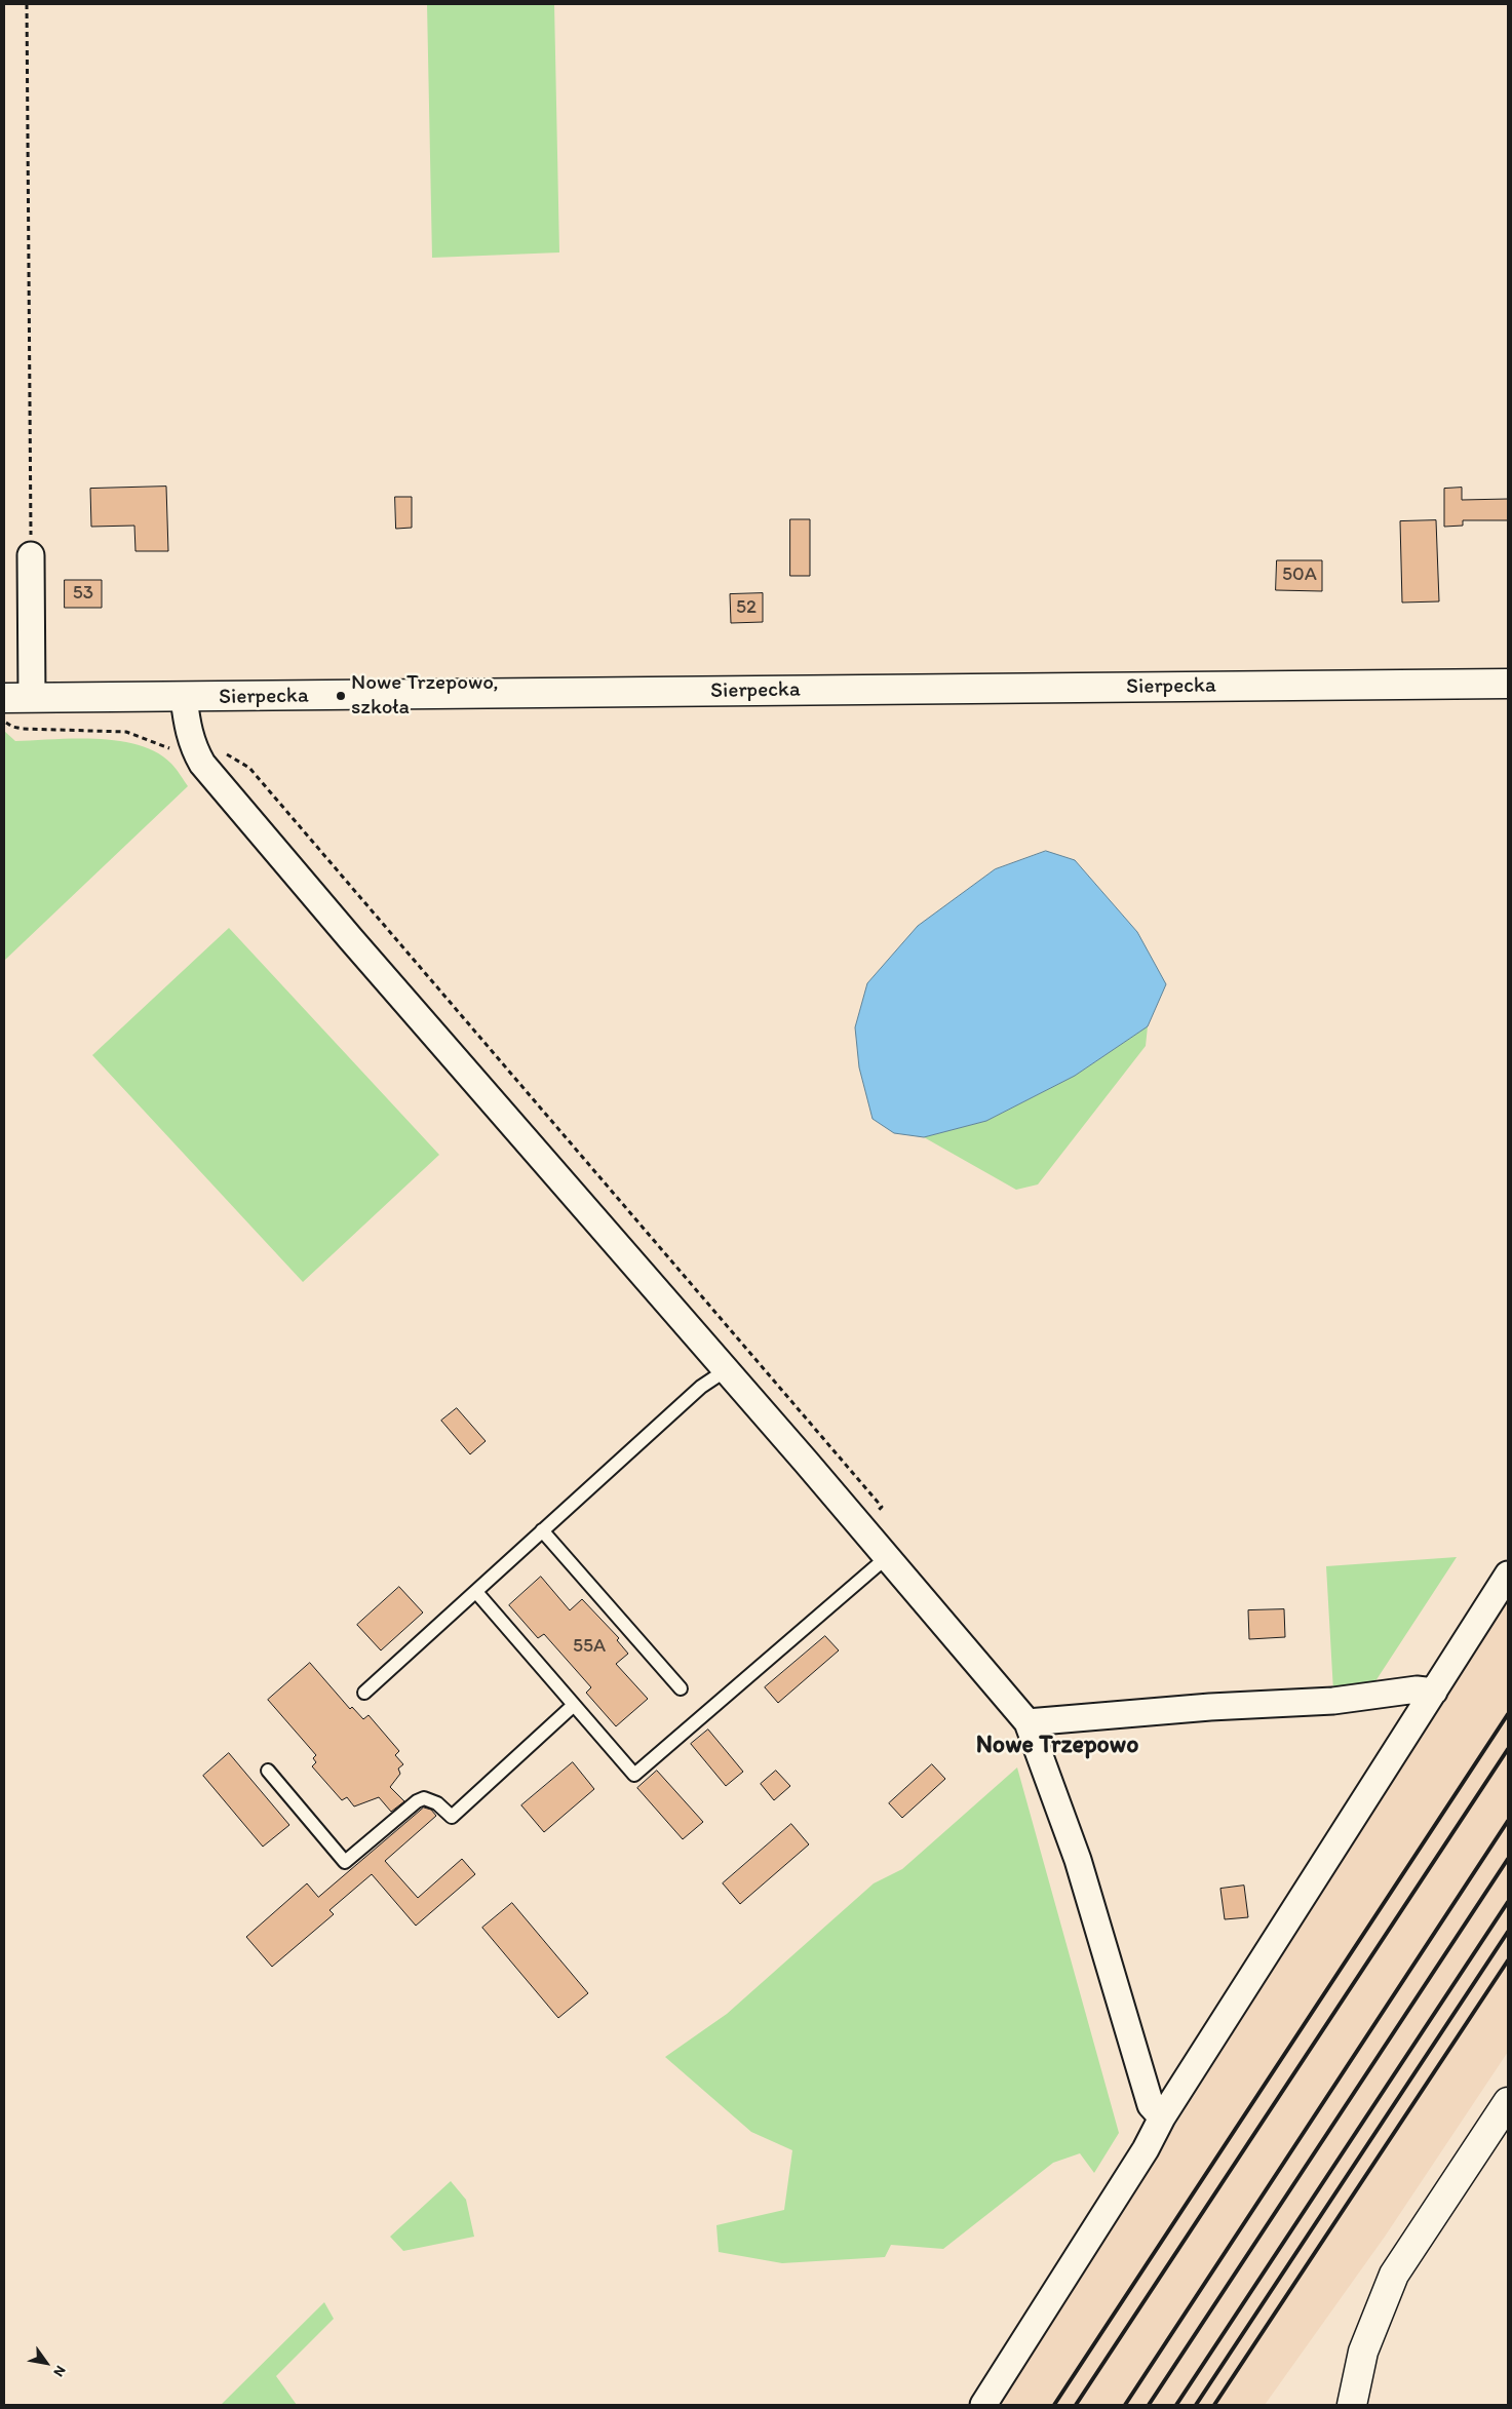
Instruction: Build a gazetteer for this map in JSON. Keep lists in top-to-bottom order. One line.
{"streets":{"street":["Sierpecka"]},"districts":["Nowe Trzepowo"],"places":["Nowe Trzepowo, szkoła"],"house_numbers":["50A","53","52","55A"],"north":"bottom right"}
